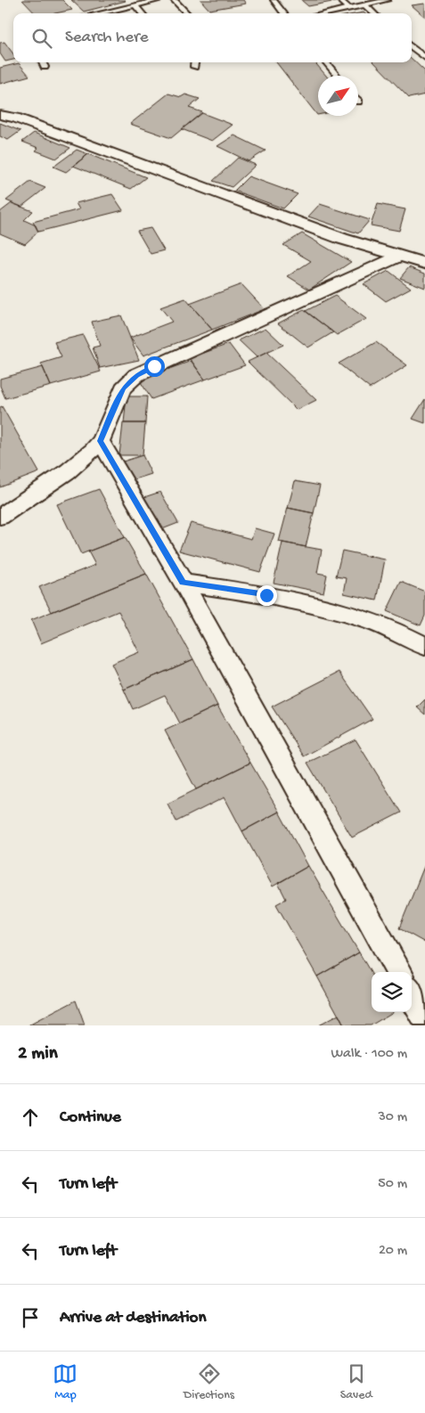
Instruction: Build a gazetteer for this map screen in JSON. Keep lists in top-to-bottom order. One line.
{"north":"top right","page":{"search":"Search here","heading":["2 min","Walk · 100 m"],"list":[["Continue","30 m"],["Turn left","50 m"],["Turn left","20 m"],"Arrive at destination"],"nav":["Map","Directions","Saved"]}}
